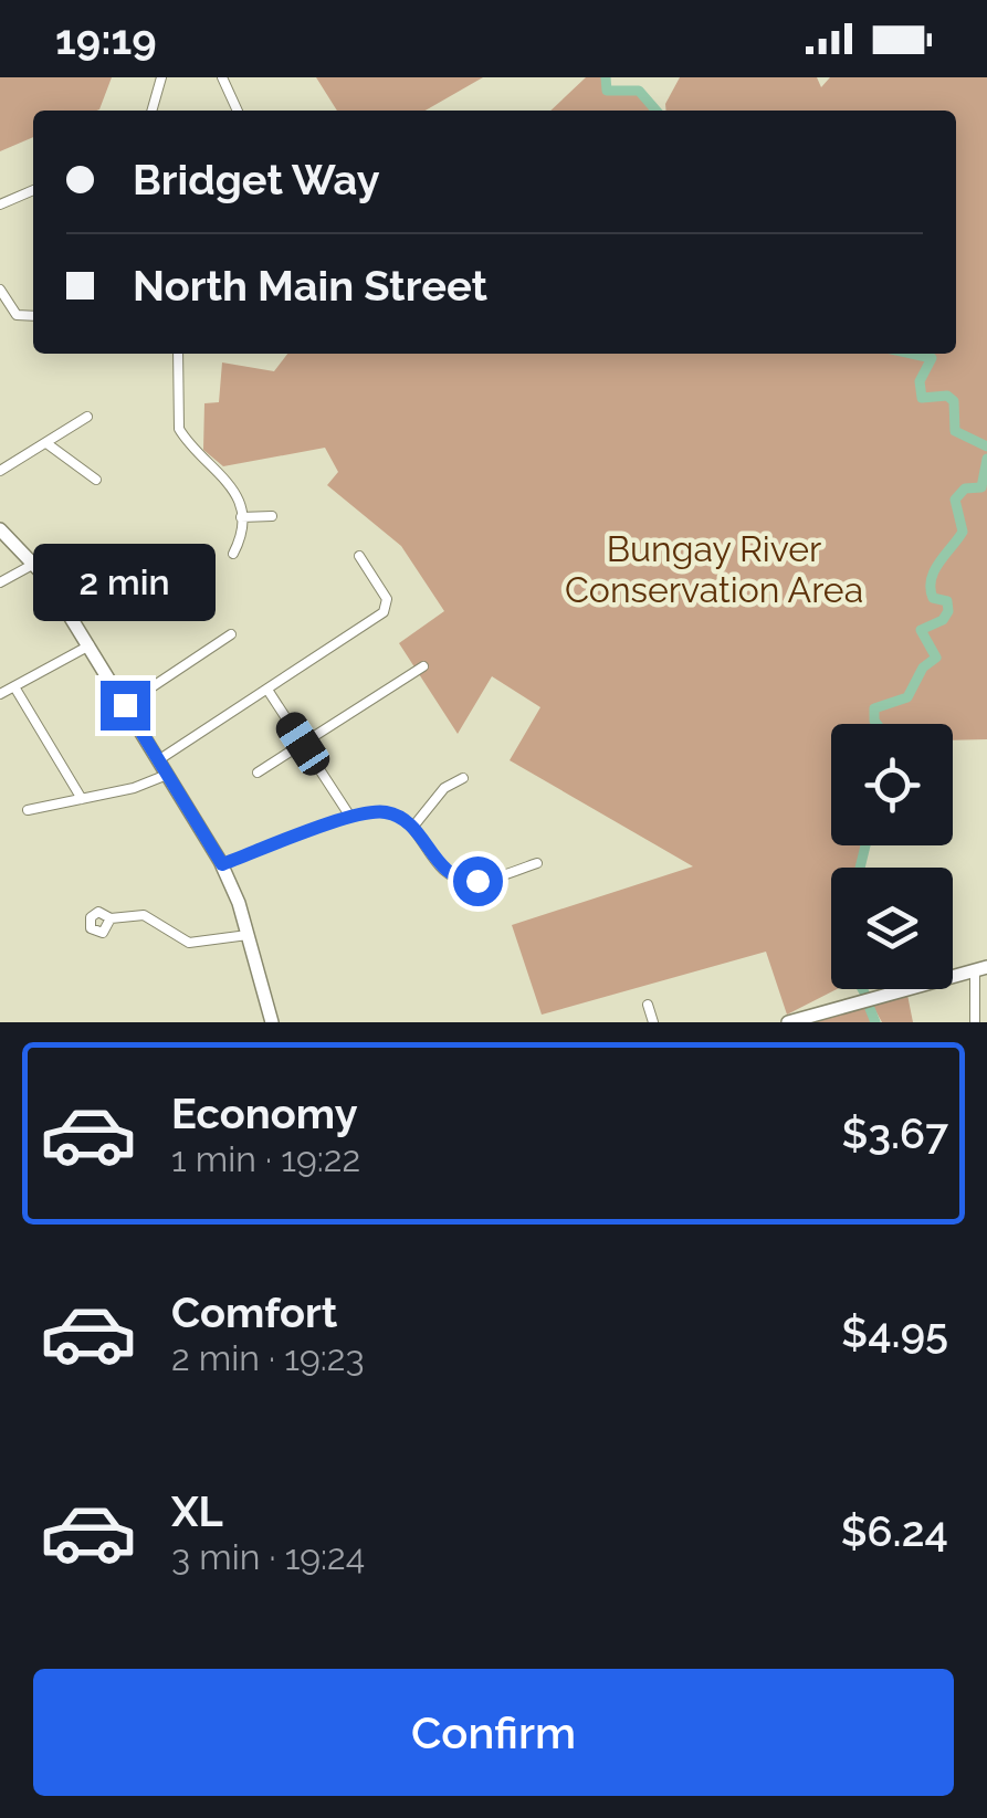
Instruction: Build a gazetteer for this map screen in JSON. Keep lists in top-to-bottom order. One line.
{"parks":["Bungay River Conservation Area"],"page":{"status":"19:19","banner":["Bridget Way","North Main Street"],"bubble":"2 min","list":[{"name":"Economy","note":"1 min · 19:22","value":"$3.67"},{"name":"Comfort","note":"2 min · 19:23","value":"$4.95"},{"name":"XL","note":"3 min · 19:24","value":"$6.24"}],"buttons":"Confirm"}}
